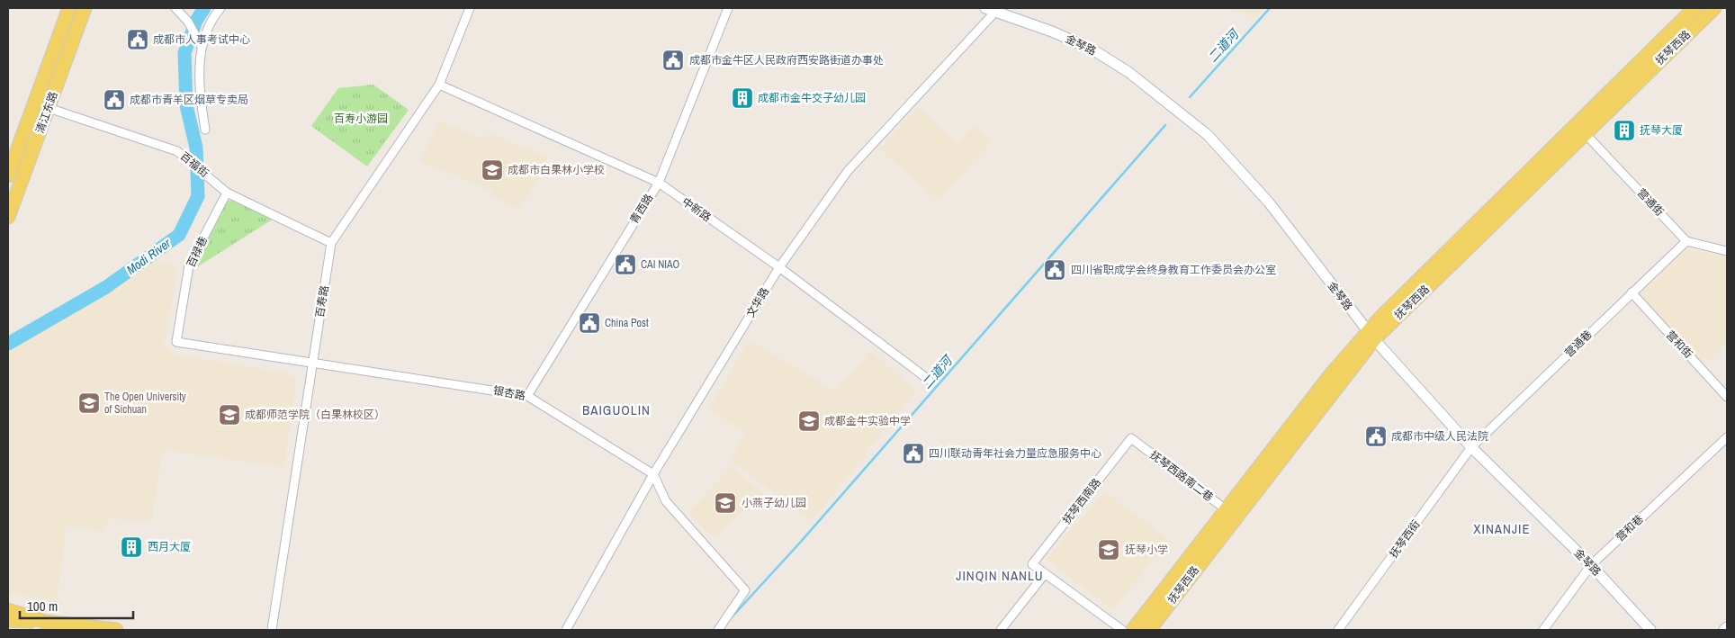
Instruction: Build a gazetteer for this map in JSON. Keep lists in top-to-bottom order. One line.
{"streets":{"main road":["抚琴西路","清江东路"],"street":["金琴路","百福街","营通街","青西路","中新路","百禄巷","百寿路","文华路","营通巷","营和街","银杏路","抚琴西路南二巷","抚琴西南路","营和巷","抚琴西街"]},"crossings":[["金琴路","抚琴西路"],["金琴路","文华路"],["金琴路","营通巷"],["金琴路","营和巷"],["金琴路","抚琴西街"],["抚琴西路","营通街"],["抚琴西路","抚琴西路南二巷"],["清江东路","百福街"],["百福街","百禄巷"],["百福街","百寿路"],["营通街","营通巷"],["青西路","中新路"],["青西路","银杏路"],["中新路","百寿路"],["中新路","文华路"],["百禄巷","银杏路"],["百寿路","银杏路"],["文华路","银杏路"],["营通巷","营和街"],["营通巷","抚琴西街"],["抚琴西路南二巷","抚琴西南路"]],"districts":["BAIGUOLIN","XINANJIE","JINQIN NANLU"],"water":["二道河","Modi River"],"parks":["百寿小游园"],"places":{"public building":["成都市人事考试中心","成都市金牛区人民政府西安路街道办事处","成都市青羊区烟草专卖局","CAI NIAO","四川省职成学会终身教育工作委员会办公室","China Post","成都市中级人民法院","四川联动青年社会力量应急服务中心"],"building":["成都市金牛交子幼儿园","抚琴大厦","西月大厦"],"school or university":["成都市白果林小学校","The Open University of Sichuan","成都师范学院（白果林校区）","成都金牛实验中学","小燕子幼儿园","抚琴小学"]},"scale_bar":"100 m"}
